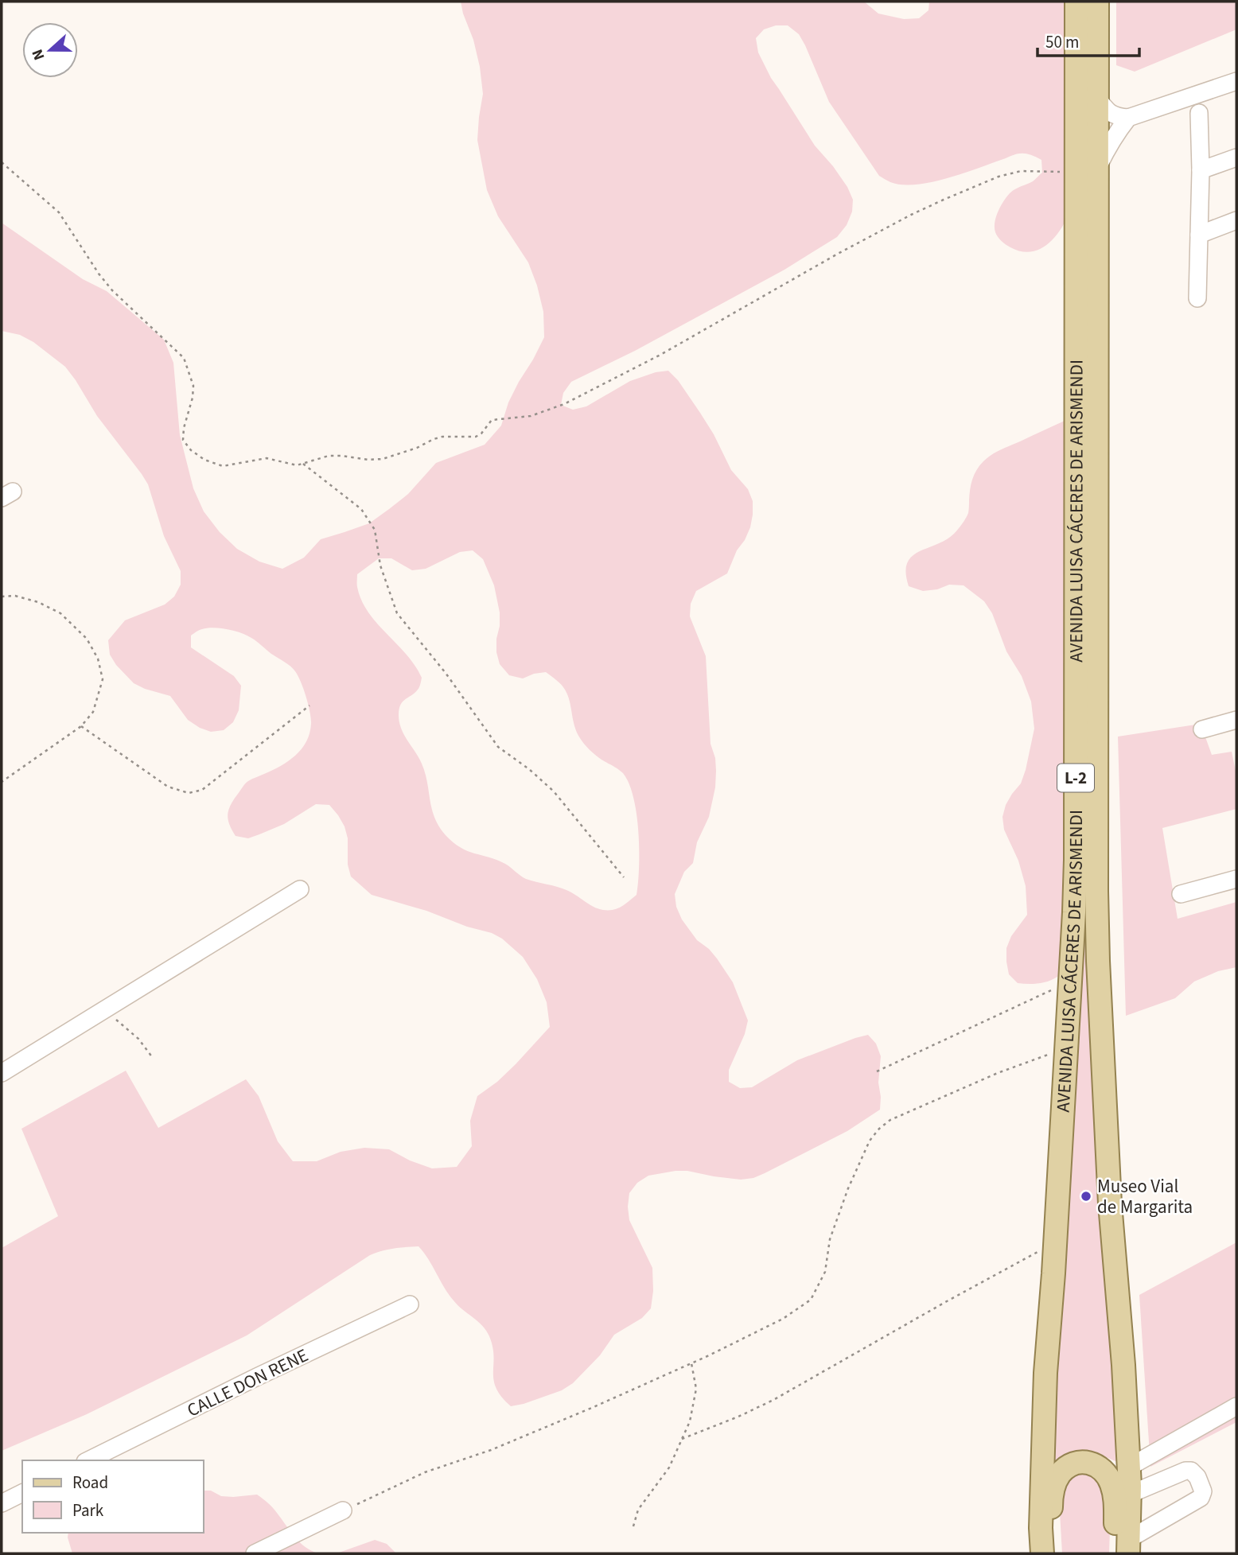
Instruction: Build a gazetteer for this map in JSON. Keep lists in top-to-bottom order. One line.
{"streets":{"main road":["AVENIDA LUISA CÁCERES DE ARISMENDI","L-2"],"street":["CALLE DON RENE"]},"places":["Museo Vial de Margarita"],"legend":["Road","Park"],"scale_bar":"50 m","north":"left"}
